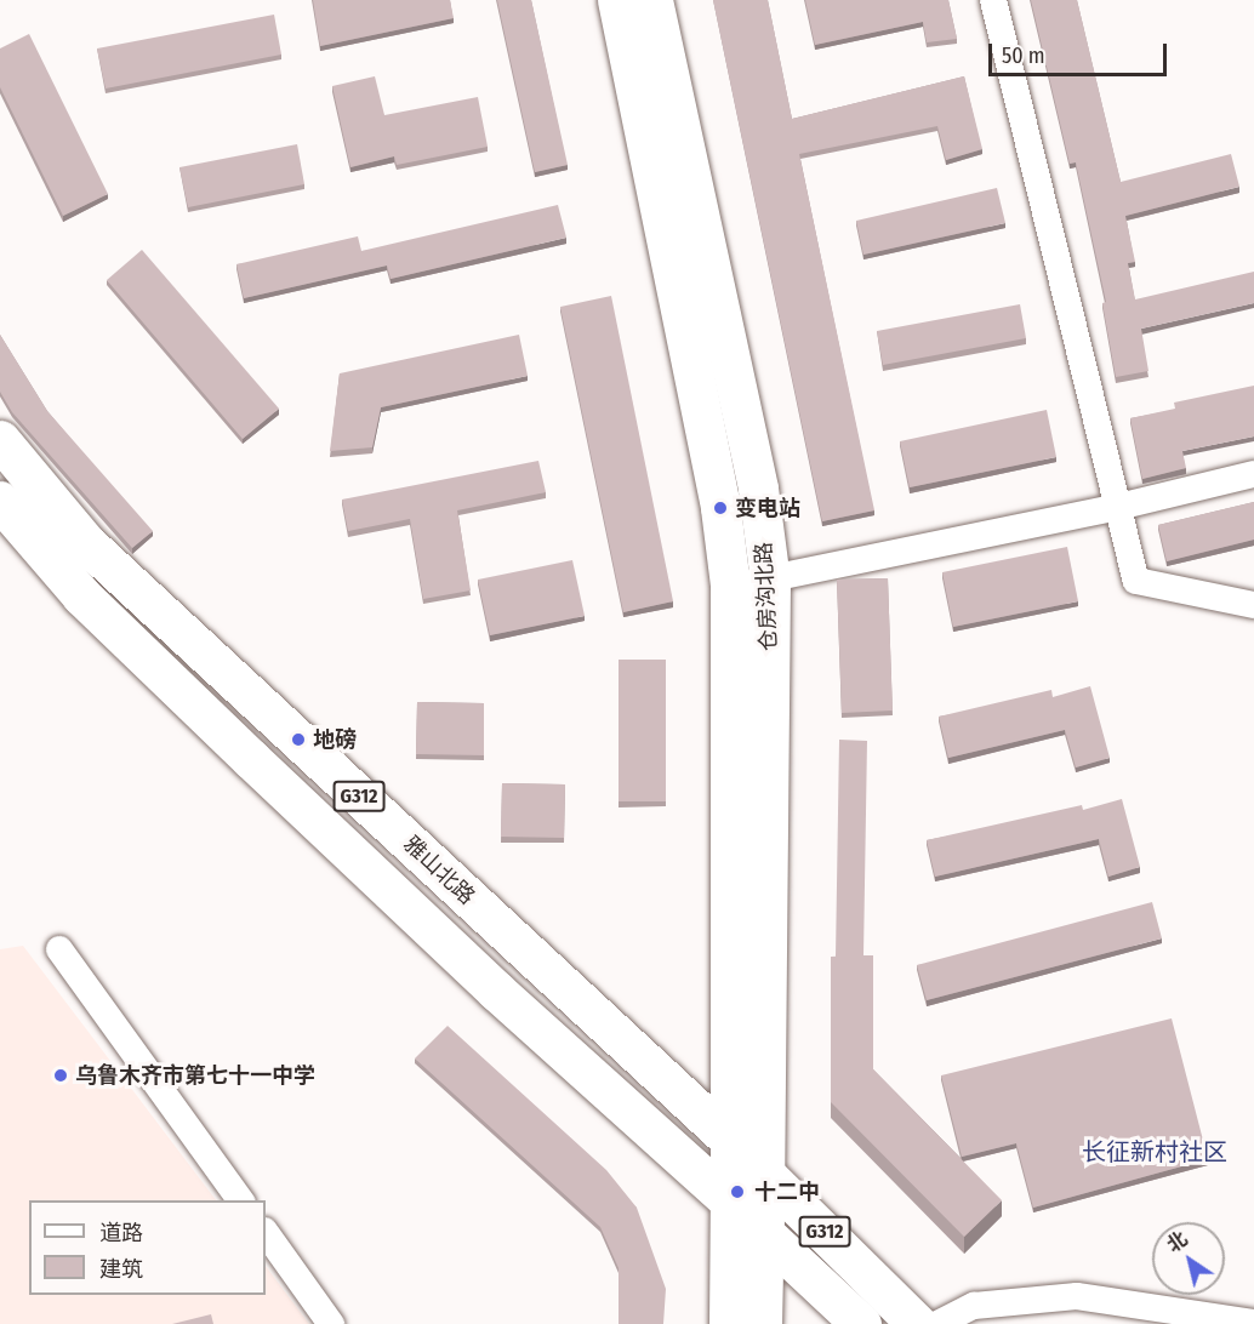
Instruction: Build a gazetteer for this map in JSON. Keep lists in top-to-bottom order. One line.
{"streets":{"main road":["仓房沟北路","G312","雅山北路"]},"crossings":[["仓房沟北路","G312"],["仓房沟北路","雅山北路"],["G312","雅山北路"]],"districts":["长征新村社区"],"places":["变电站","地磅","乌鲁木齐市第七十一中学","十二中"],"legend":["道路","建筑"],"scale_bar":"50 m","north":"top left"}
